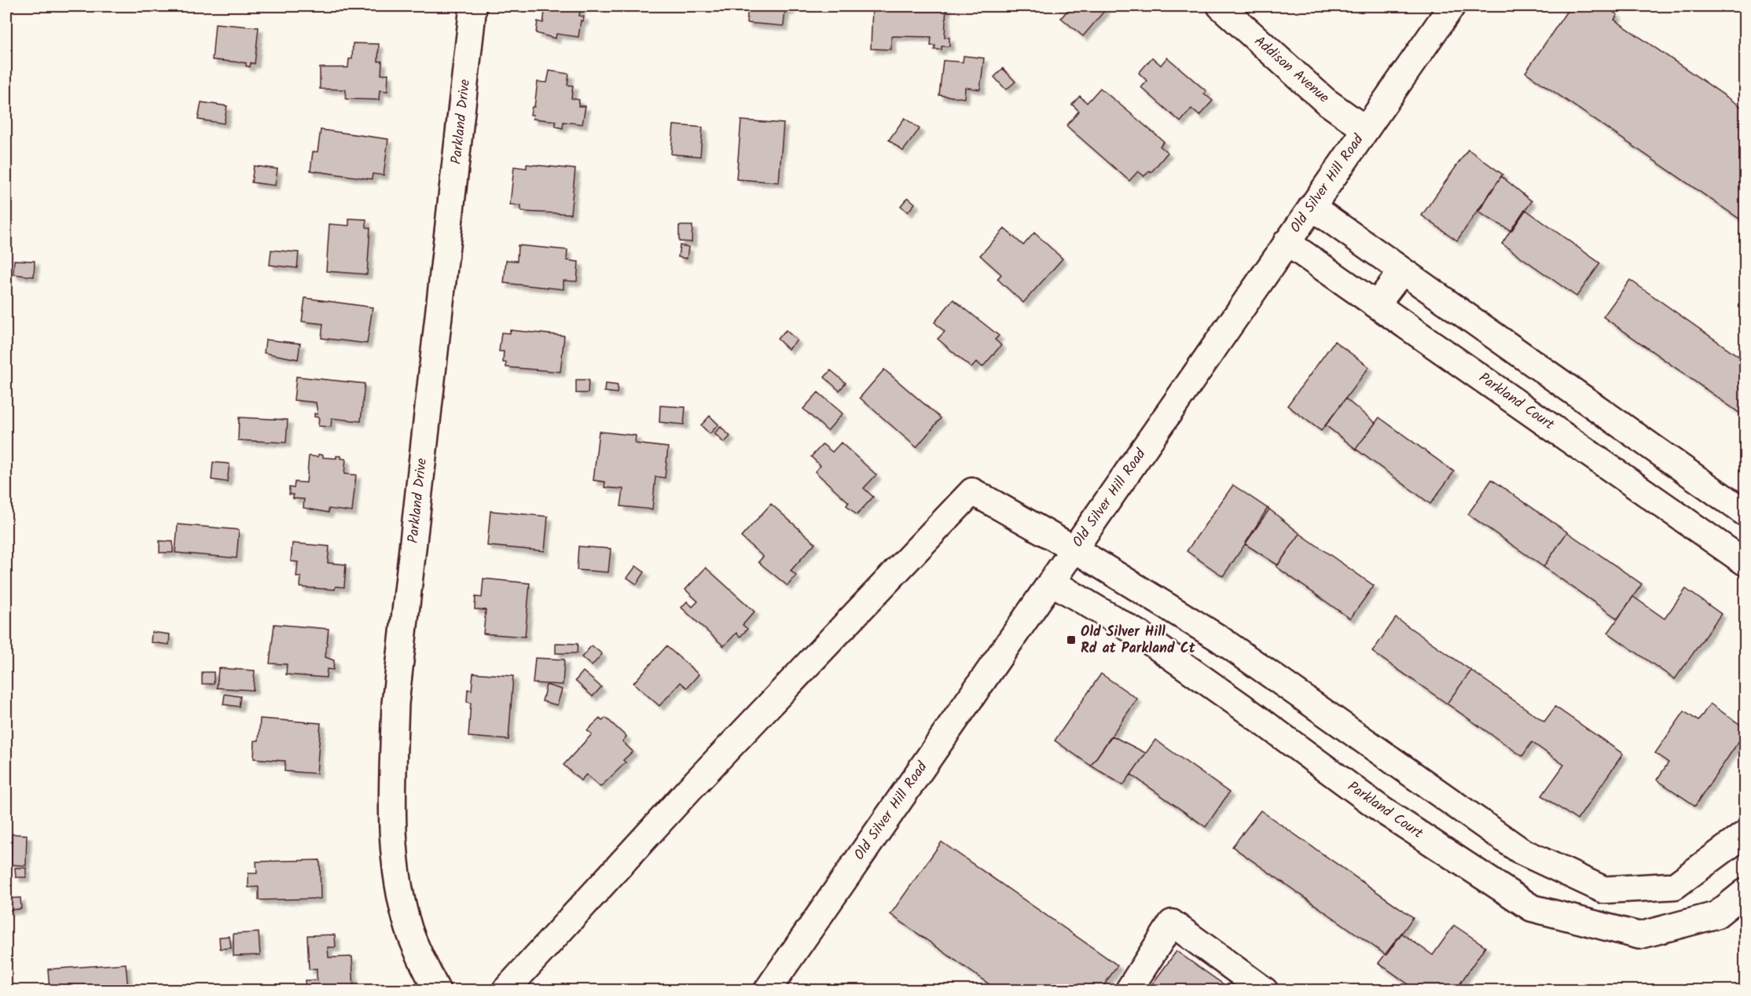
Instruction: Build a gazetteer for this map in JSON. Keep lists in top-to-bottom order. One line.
{"streets":{"street":["Addison Avenue","Parkland Drive","Old Silver Hill Road","Parkland Court"]},"crossings":[["Addison Avenue","Old Silver Hill Road"],["Old Silver Hill Road","Parkland Court"]],"places":{"transit":["Old Silver Hill Rd at Parkland Ct"]}}
